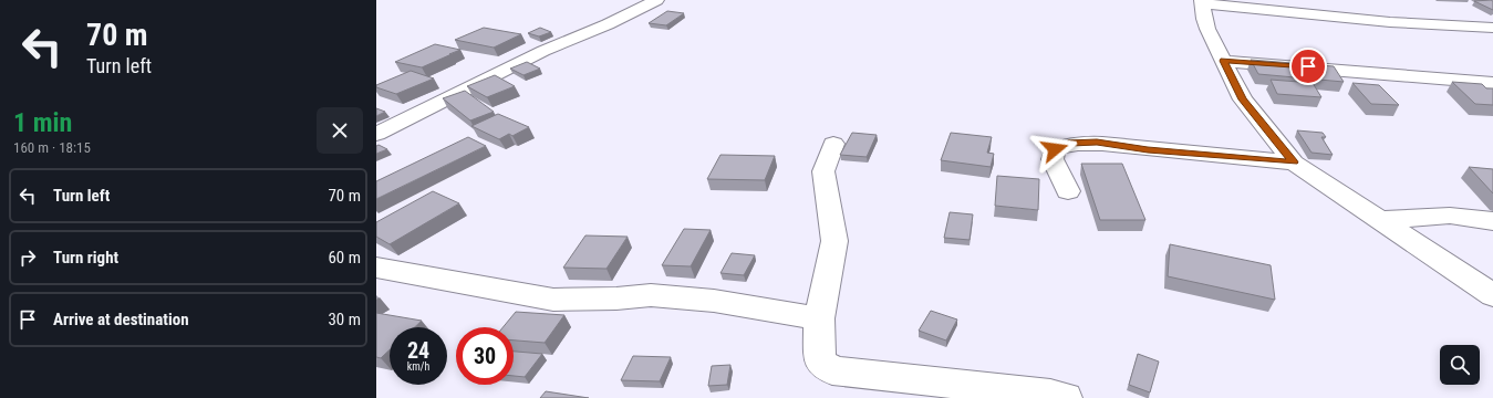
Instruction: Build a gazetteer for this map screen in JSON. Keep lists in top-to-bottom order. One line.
{"page":{"turn":["70 m","Turn left"],"heading":["1 min","160 m · 18:15"],"list":[{"name":"Turn left","value":"70 m"},{"name":"Turn right","value":"60 m"},{"name":"Arrive at destination","value":"30 m"}],"speed":"24 km/h","limit":"30"}}
